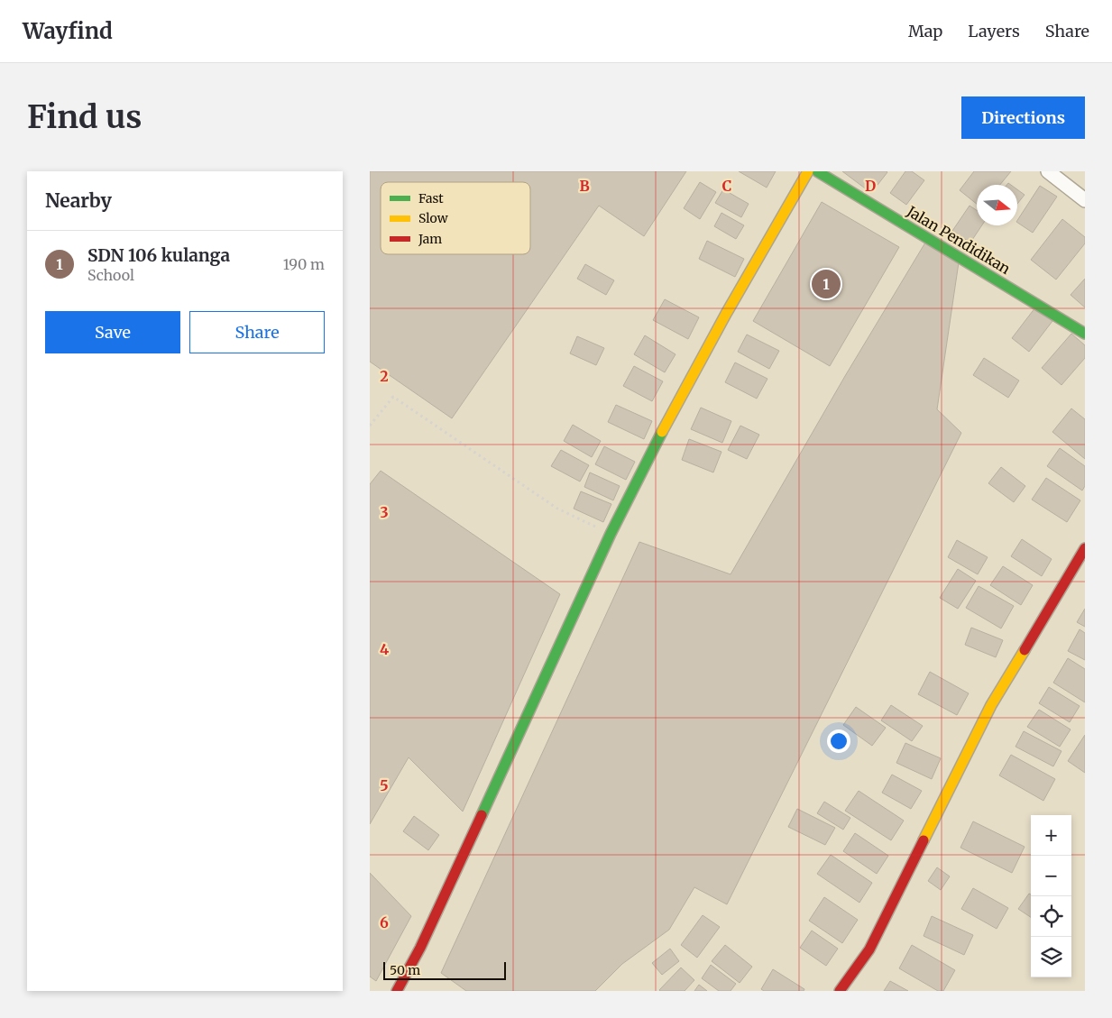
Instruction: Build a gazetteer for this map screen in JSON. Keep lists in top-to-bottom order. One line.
{"streets":{"street":["Jalan Pendidikan"]},"legend":["Fast","Slow","Jam"],"scale_bar":"50 m","north":"right","page":{"header":"Wayfind","nav":["Map","Layers","Share"],"buttons":["Directions",["Save","Share"]],"title":"Find us","heading":"Nearby","list":[{"mark":"1","name":"SDN 106 kulanga","note":"School","value":"190 m"}],"pins":"1","map_buttons":["+","−"],"scale":"50 m"},"grid":{"columns":["B","C","D"],"rows":["2","3","4","5","6"]}}
